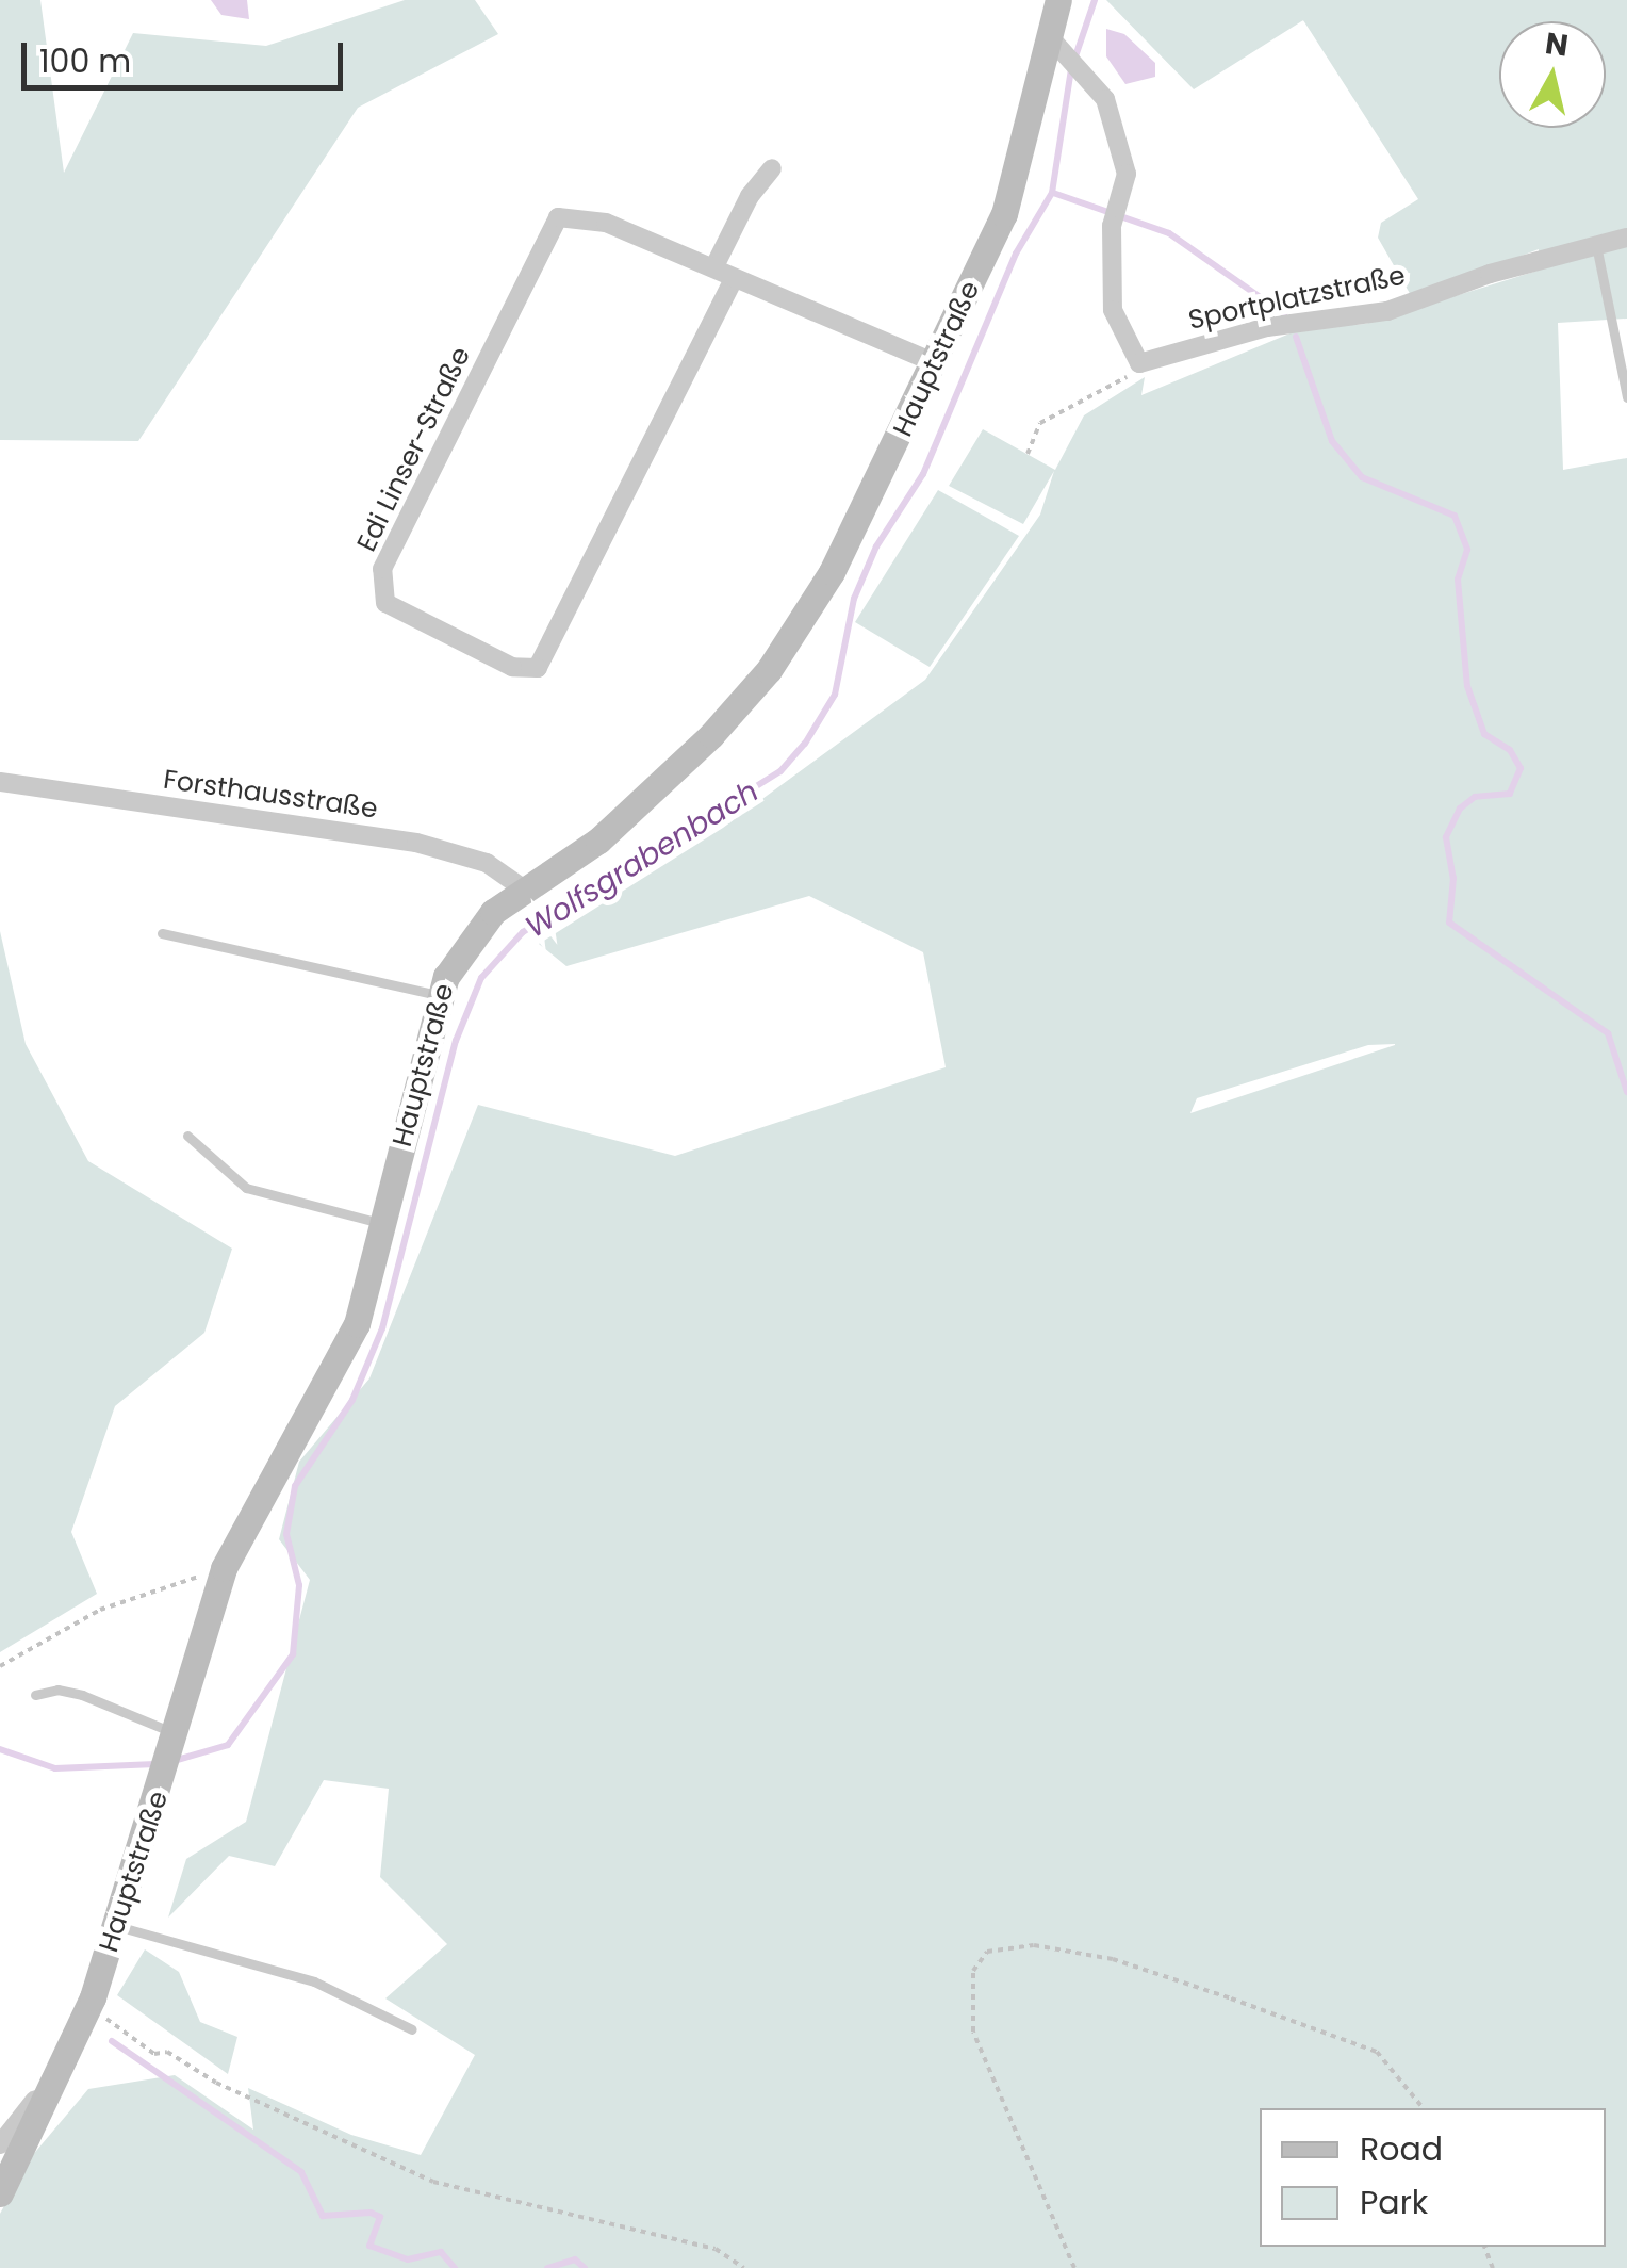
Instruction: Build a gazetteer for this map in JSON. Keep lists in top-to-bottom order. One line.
{"streets":{"main road":["Hauptstraße"],"street":["Sportplatzstraße","Edi Linser-Straße","Forsthausstraße"]},"crossings":[["Hauptstraße","Edi Linser-Straße"],["Hauptstraße","Forsthausstraße"]],"water":["Wolfsgrabenbach"],"legend":["Road","Park"],"scale_bar":"100 m","north":"top"}
